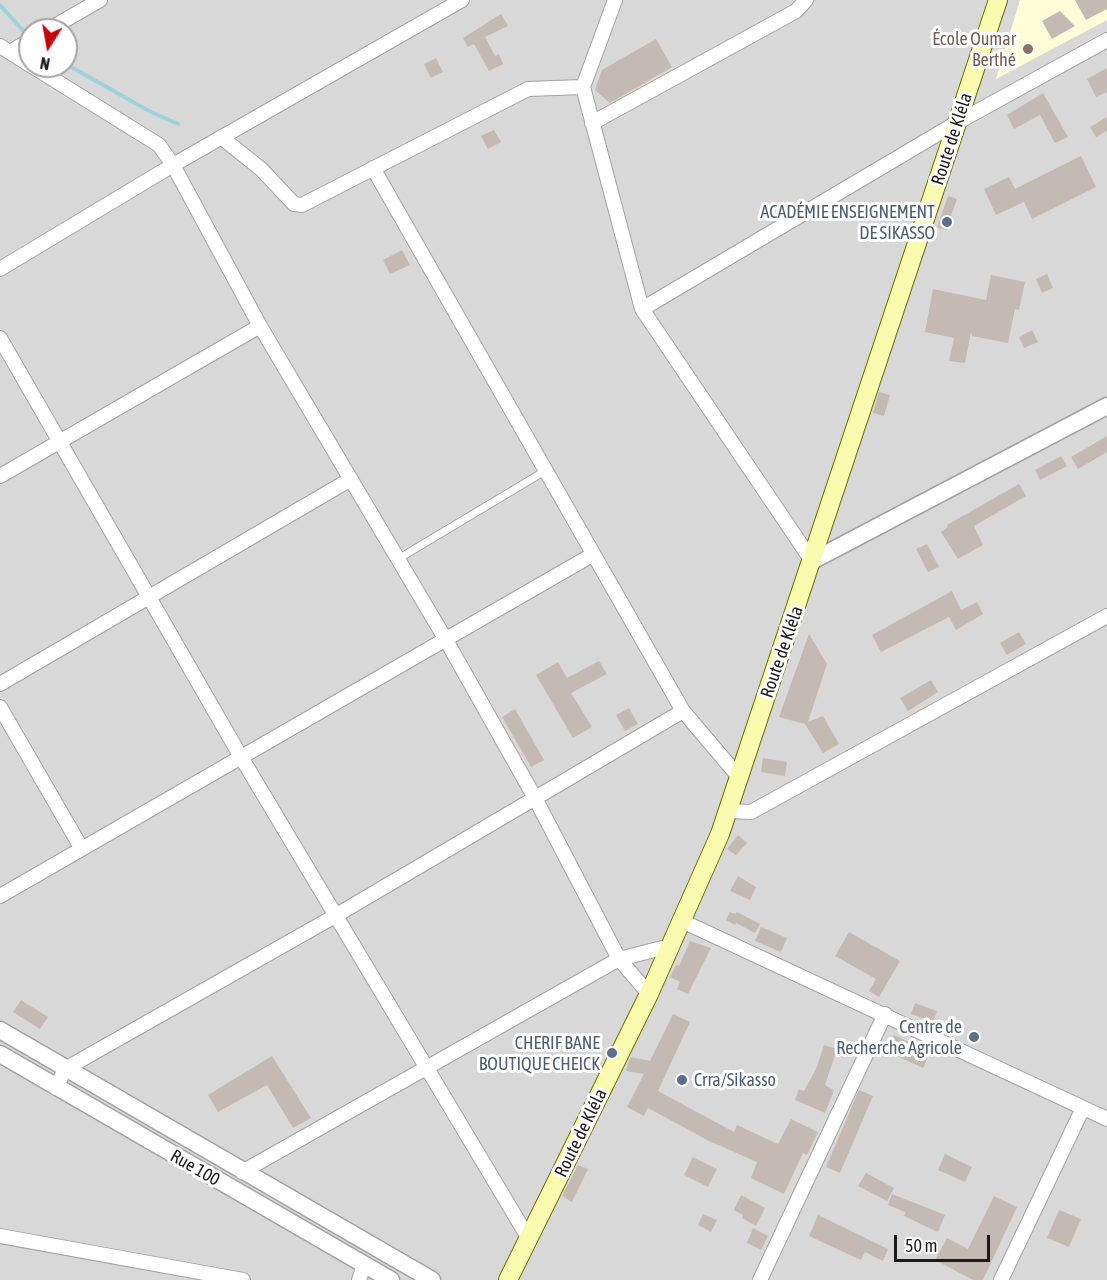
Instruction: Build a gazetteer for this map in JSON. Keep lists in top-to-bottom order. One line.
{"streets":{"main road":["Route de Kléla"],"street":["Rue 100"]},"places":["École Oumar Berthé","ACADÉMIE ENSEIGNEMENT DE SIKASSO","Centre de Recherche Agricole","CHERIF BANE BOUTIQUE CHEICK","Crra/Sikasso"],"scale_bar":"50 m","north":"bottom"}
